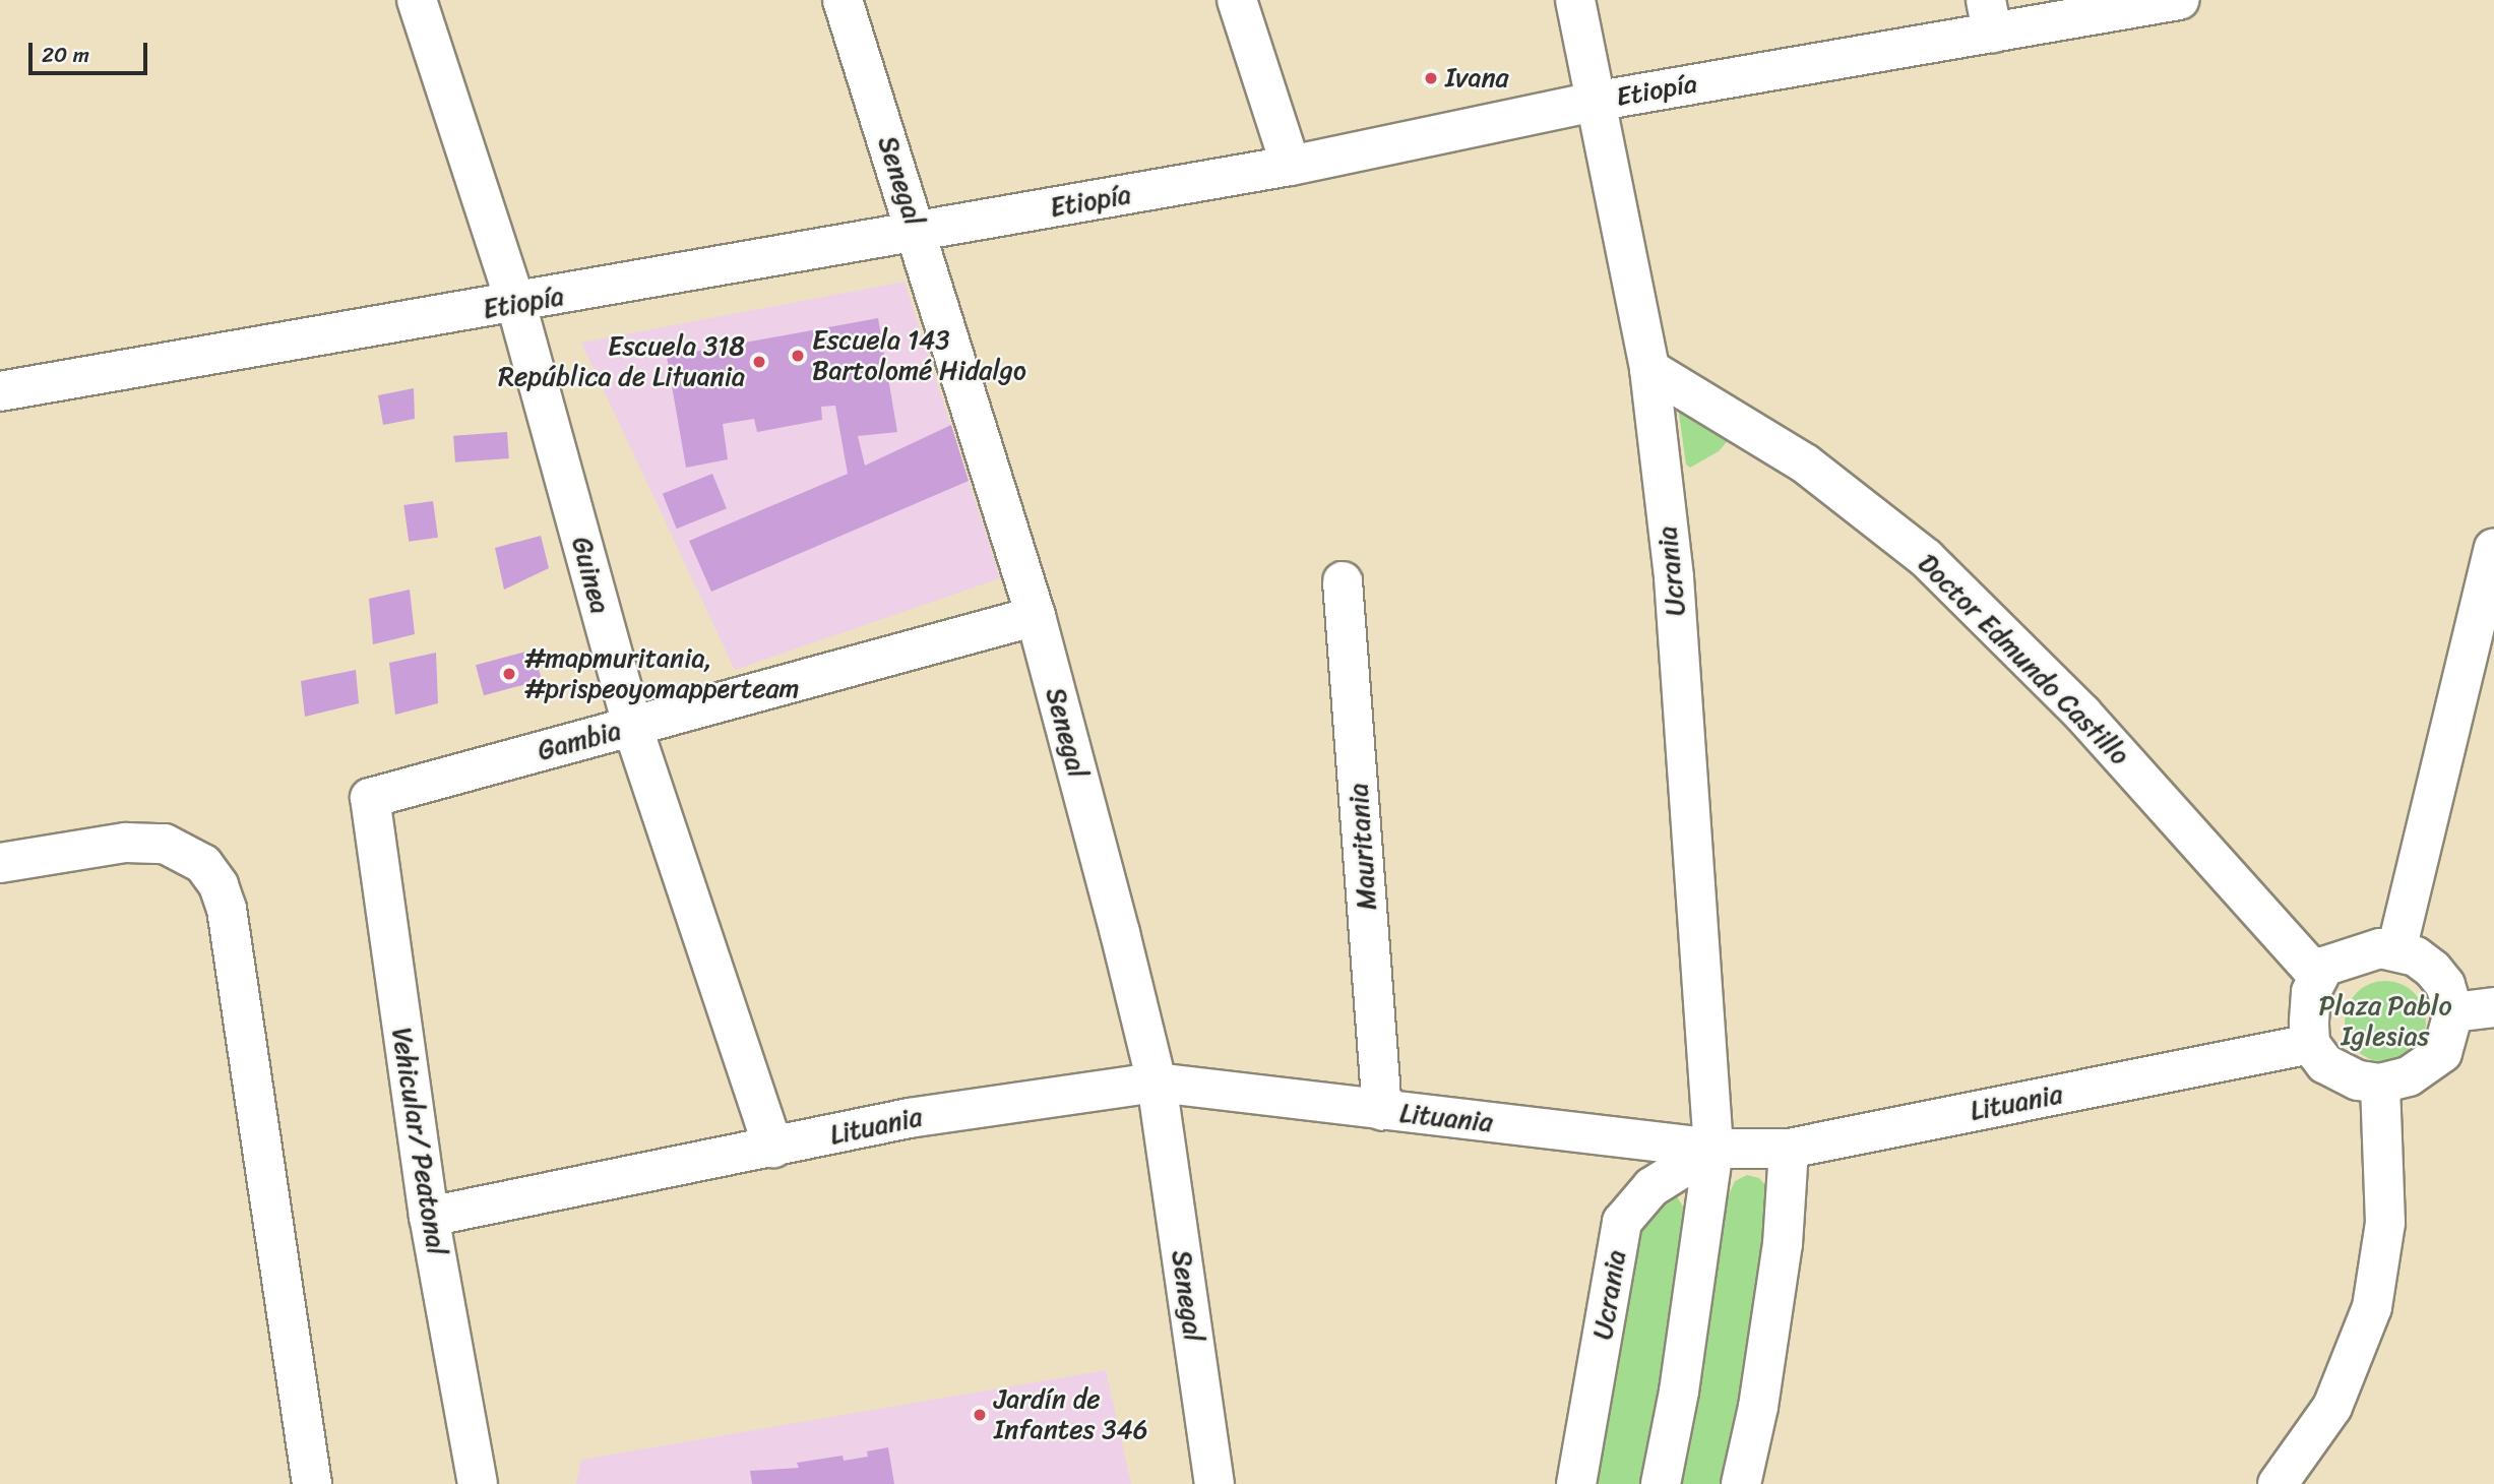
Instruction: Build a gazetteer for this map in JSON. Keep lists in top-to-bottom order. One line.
{"streets":{"street":["Etiopía","Senegal","Ucrania","Guinea","Doctor Edmundo Castillo","Gambia","Mauritania","Lituania","Vehicular/ Peatonal"]},"crossings":[["Etiopía","Senegal"],["Etiopía","Ucrania"],["Etiopía","Guinea"],["Senegal","Gambia"],["Senegal","Lituania"],["Ucrania","Doctor Edmundo Castillo"],["Ucrania","Lituania"],["Guinea","Gambia"],["Guinea","Lituania"],["Doctor Edmundo Castillo","Lituania"],["Gambia","Vehicular/ Peatonal"],["Mauritania","Lituania"],["Lituania","Vehicular/ Peatonal"]],"parks":["Plaza Pablo Iglesias"],"places":["Ivana","Escuela 143 Bartolomé Hidalgo","Escuela 318 República de Lituania","#mapmuritania, #prispeoyomapperteam","Jardín de Infantes 346"],"scale_bar":"20 m"}
